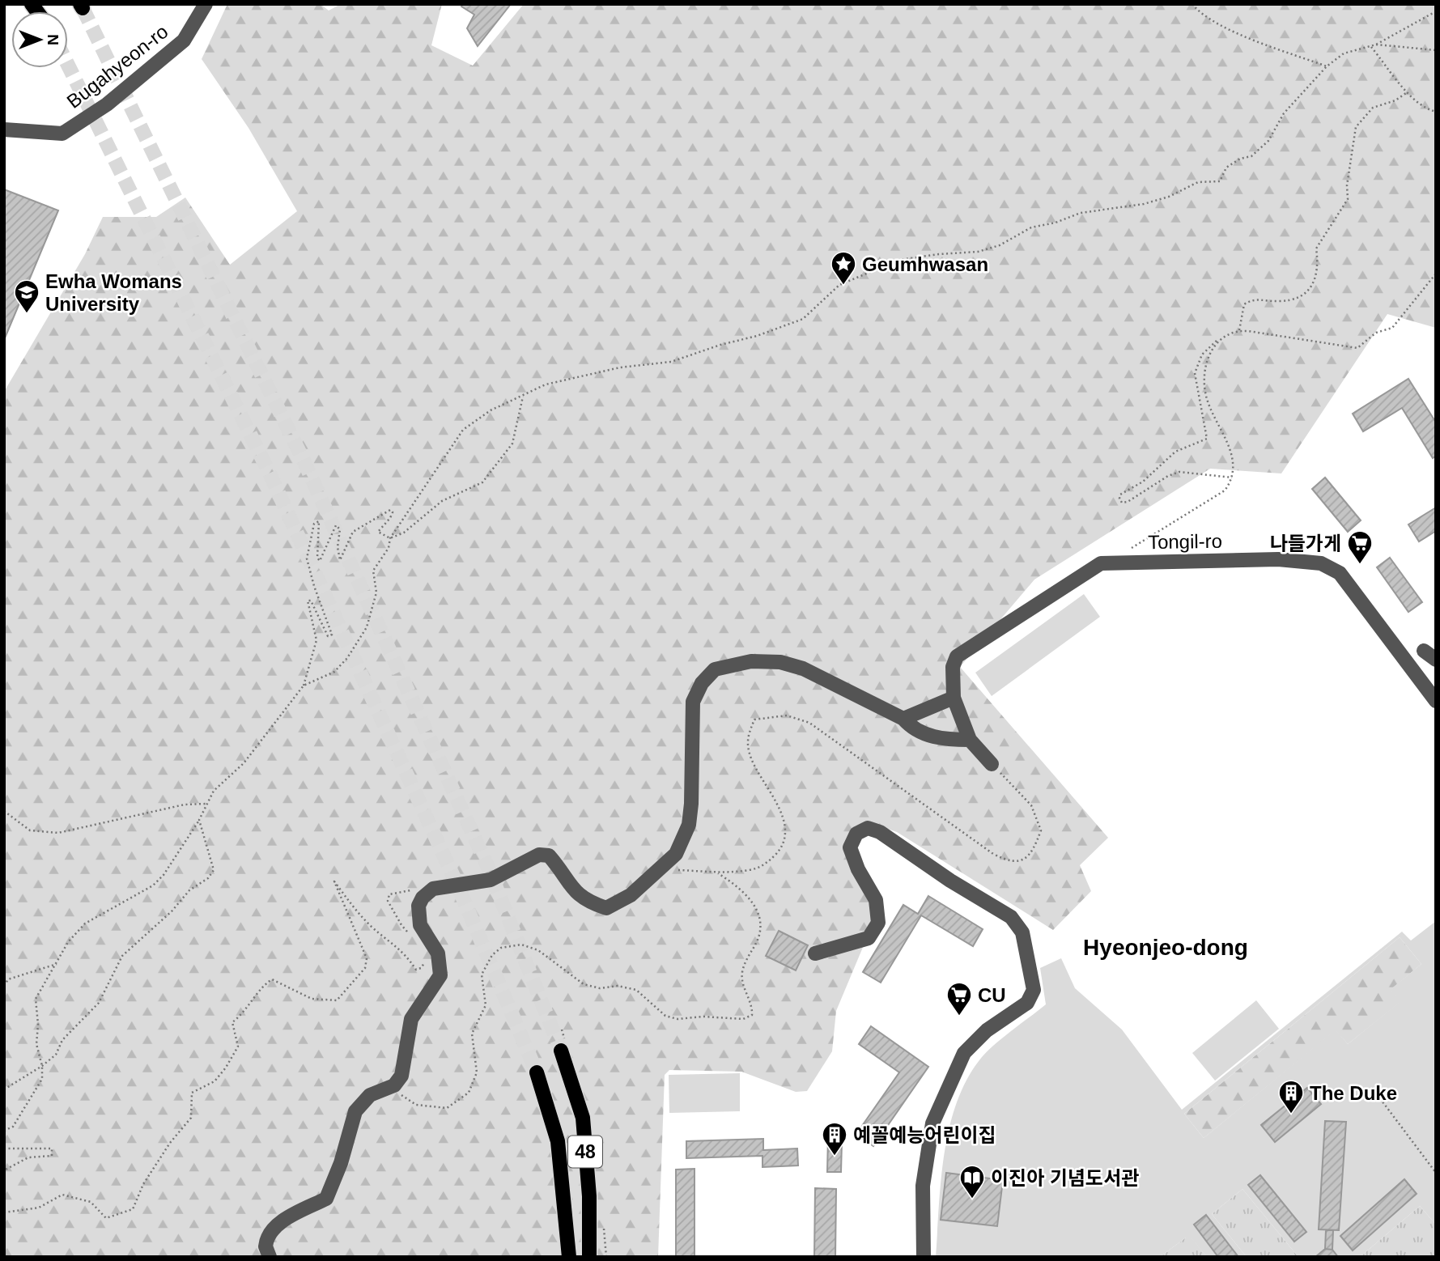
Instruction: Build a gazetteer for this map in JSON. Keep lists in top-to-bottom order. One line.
{"streets":{"main road":["48"],"street":["Bugahyeon-ro","Tongil-ro"]},"districts":["Hyeonjeo-dong"],"places":{"place":["Geumhwasan"],"school or university":["Ewha Womans University"],"supermarket":["나들가게","CU"],"building":["The Duke","예꼴예능어린이집"],"library":["이진아 기념도서관"]},"north":"right"}
